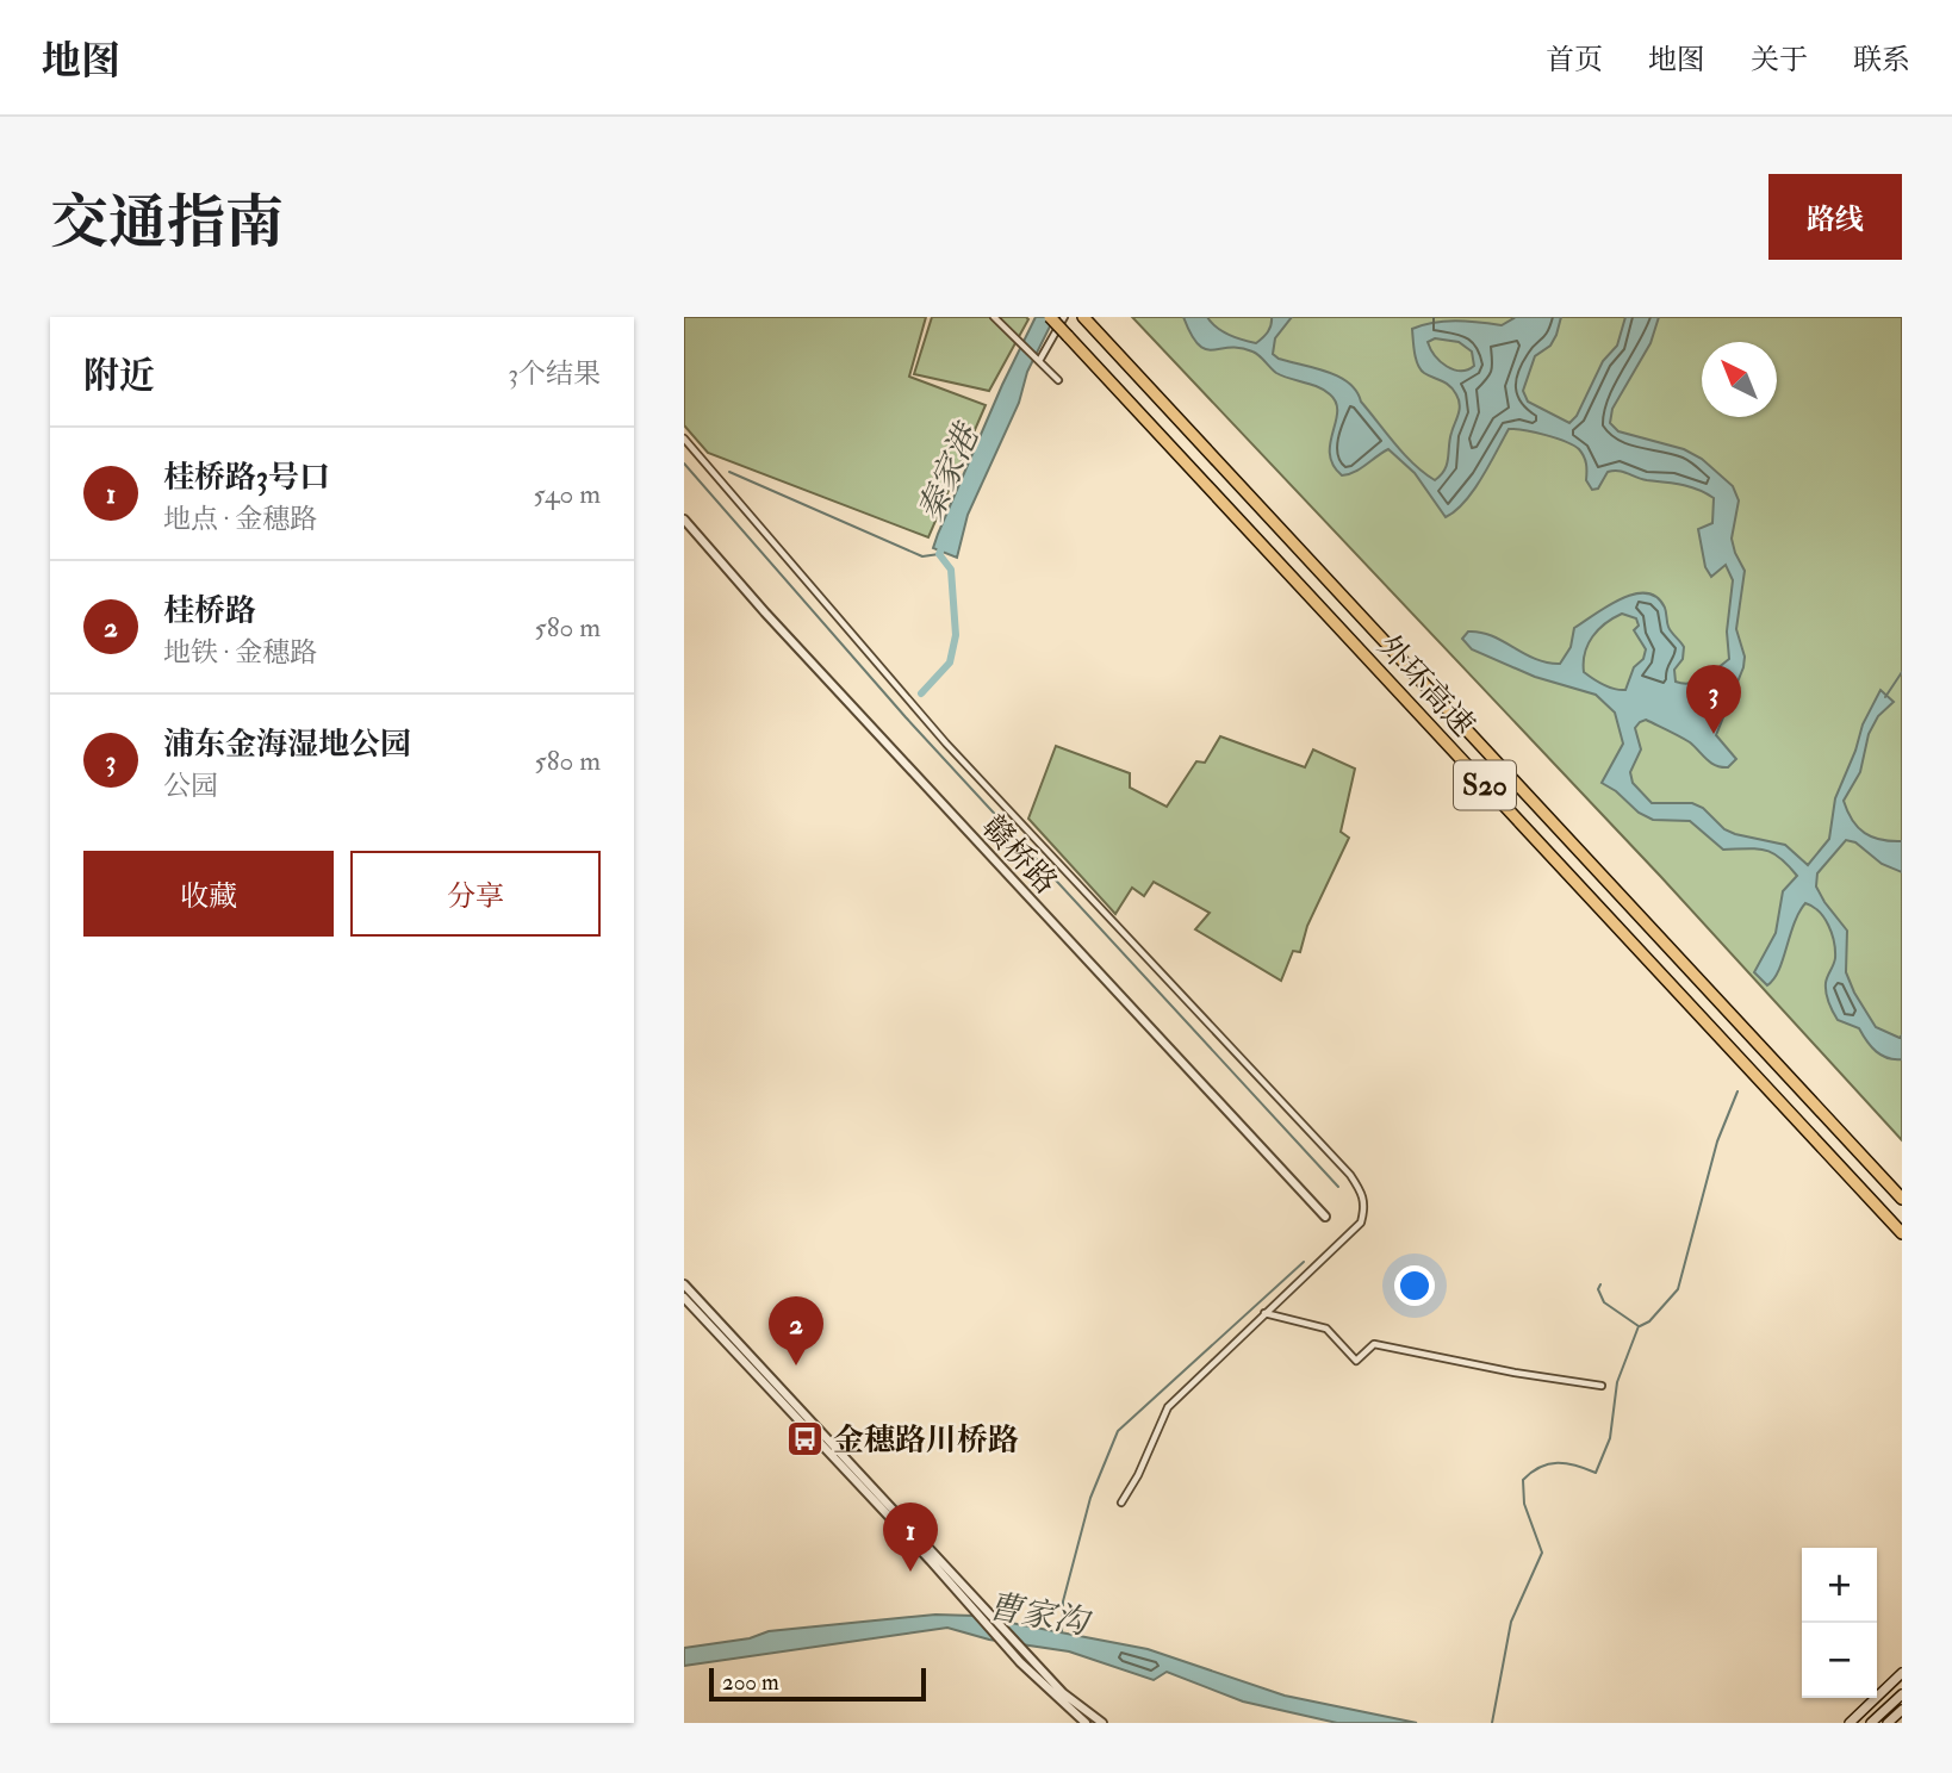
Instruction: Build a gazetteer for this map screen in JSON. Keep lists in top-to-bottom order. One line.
{"streets":{"highway":["外环高速","S20"],"street":["赣桥路"]},"water":["秦家港","曹家沟"],"places":{"bus stop":["金穗路川桥路"]},"scale_bar":"200 m","north":"top left","page":{"header":"地图","nav":["首页","地图","关于","联系"],"buttons":["路线",["收藏","分享"]],"title":"交通指南","heading":["附近","3个结果"],"list":[{"mark":"1","name":"桂桥路3号口","note":"地点 · 金穗路","value":"540 m"},{"mark":"2","name":"桂桥路","note":"地铁 · 金穗路","value":"580 m"},{"mark":"3","name":"浦东金海湿地公园","note":"公园","value":"580 m"}],"pins":["3","2","1"],"map_buttons":["+","−"],"scale":"200 m"}}
